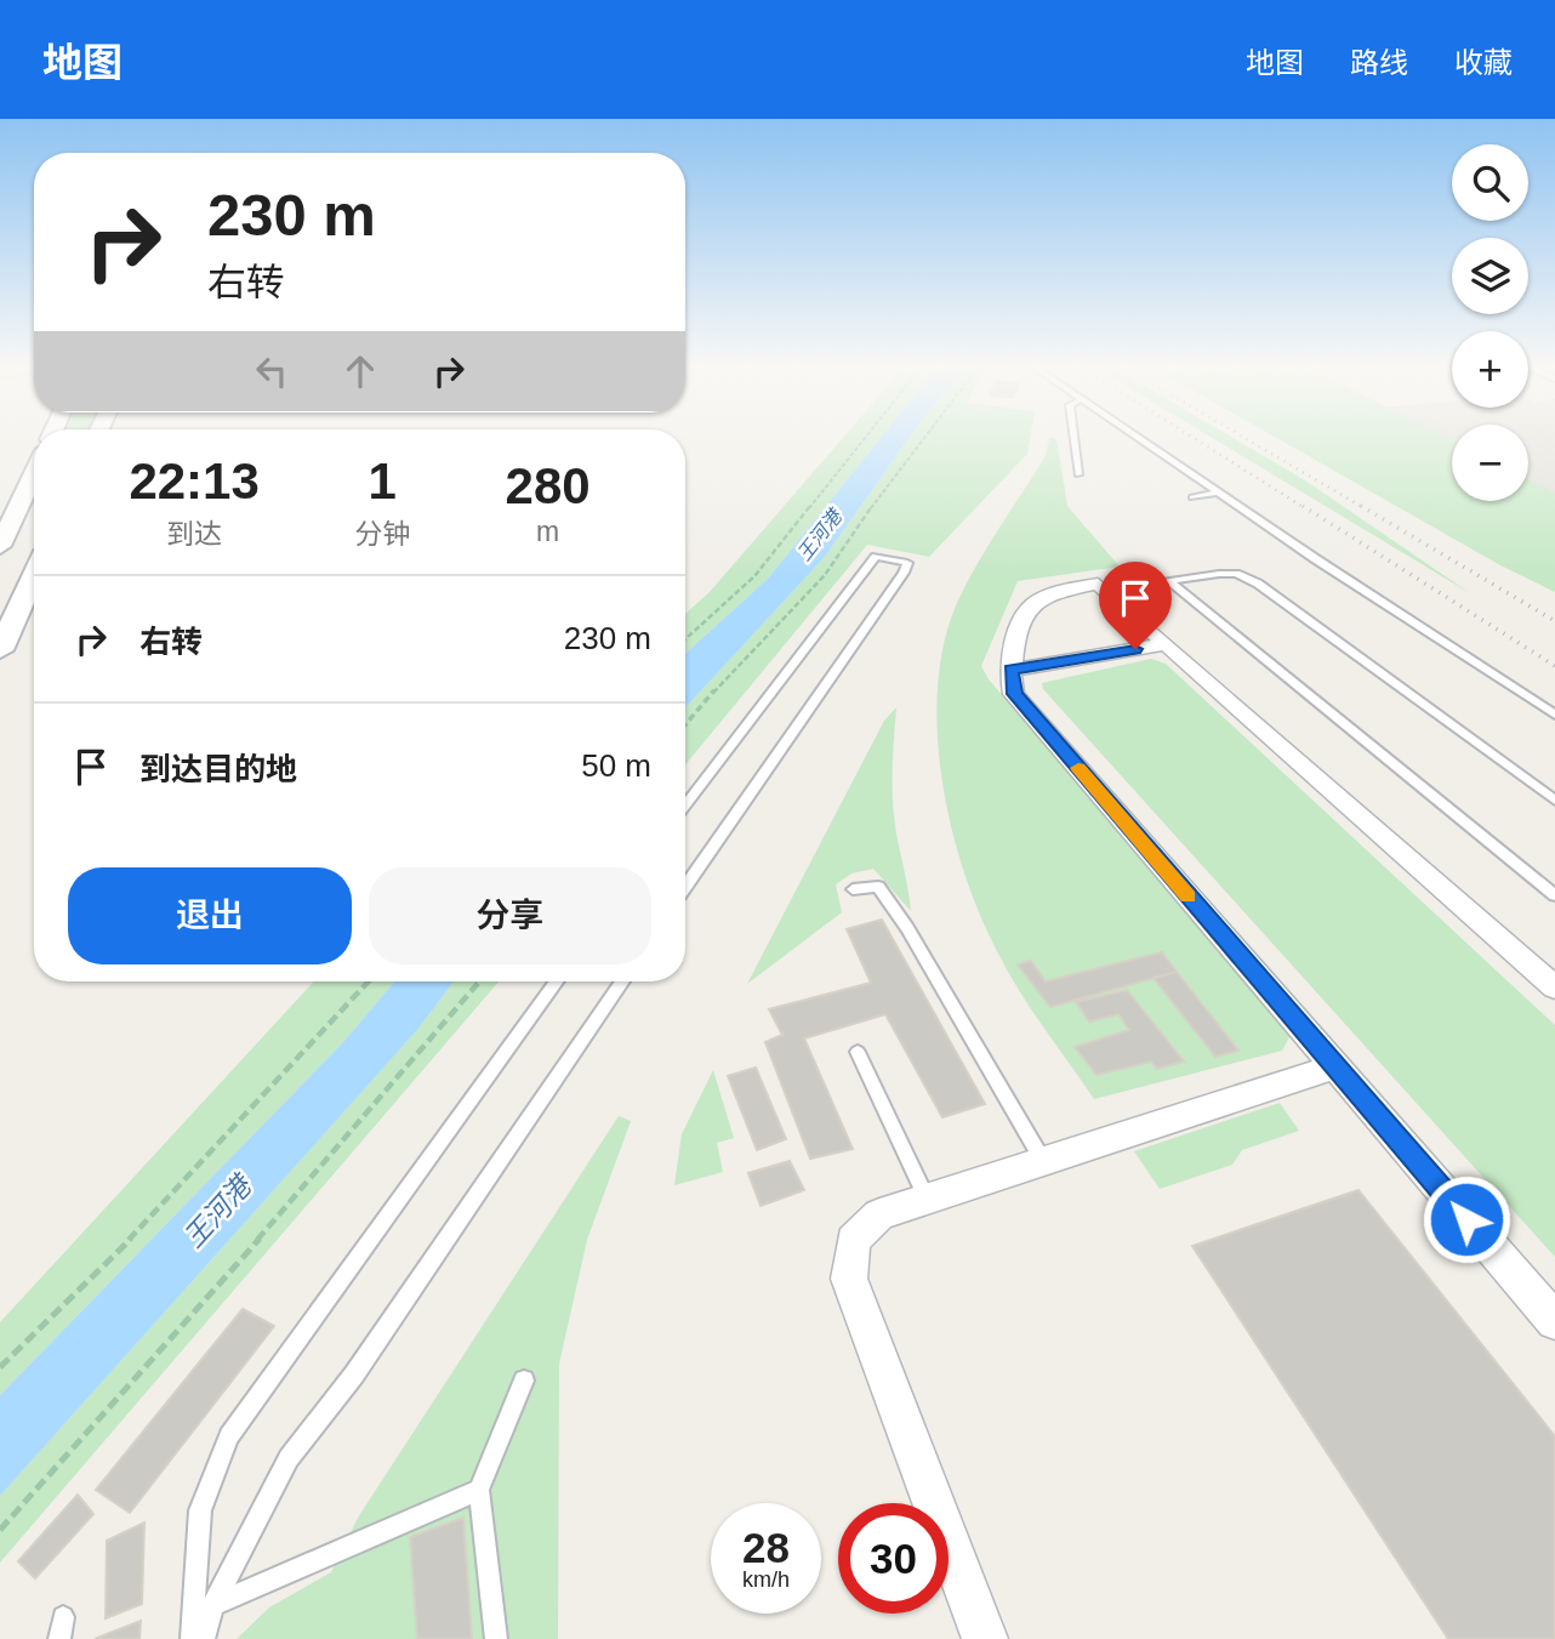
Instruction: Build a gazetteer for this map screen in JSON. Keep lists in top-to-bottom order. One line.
{"water":["王河港"],"page":{"header":"地图","nav":["地图","路线","收藏"],"map_buttons":["+","−"],"turn":["230 m","右转"],"eta":["22:13","到达","1","分钟","280","m"],"list":[{"name":"右转","value":"230 m"},{"name":"到达目的地","value":"50 m"}],"buttons":["退出","分享"],"speed":"28 km/h","limit":"30"}}
